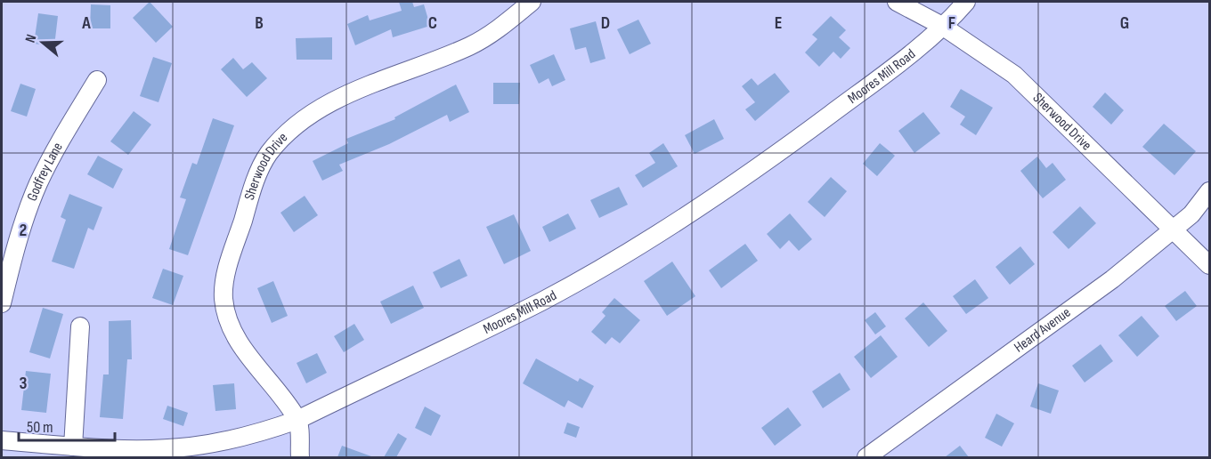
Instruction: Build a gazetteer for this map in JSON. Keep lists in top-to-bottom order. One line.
{"streets":{"street":["Moores Mill Road","Sherwood Drive","Godfrey Lane","Heard Avenue"]},"crossings":[["Moores Mill Road","Sherwood Drive"],["Sherwood Drive","Heard Avenue"]],"scale_bar":"50 m","north":"left","grid":{"columns":["A","B","C","D","E","F","G"],"rows":["2","3"]}}
